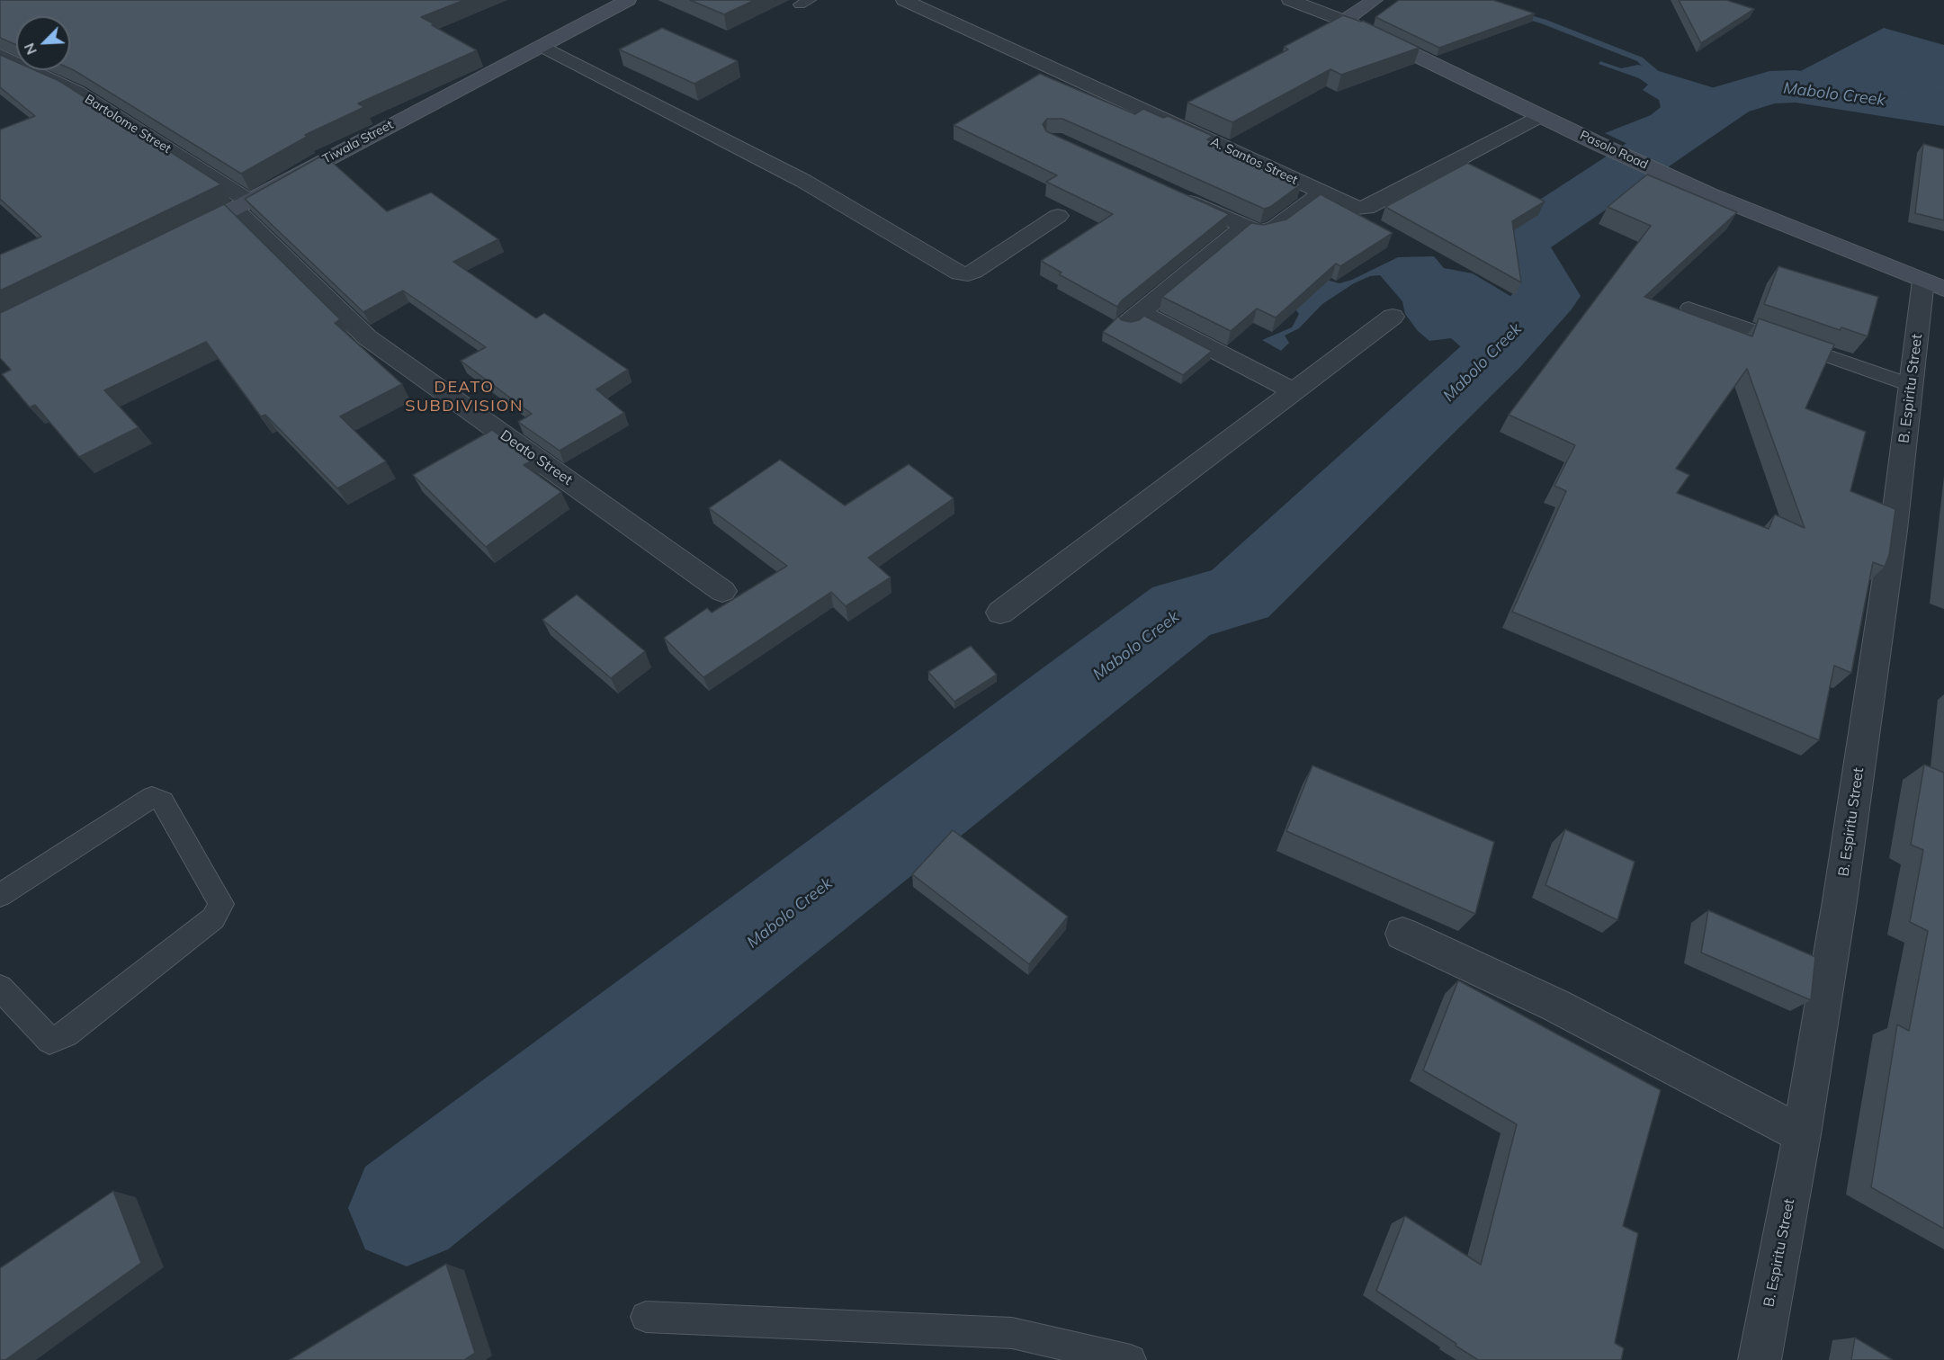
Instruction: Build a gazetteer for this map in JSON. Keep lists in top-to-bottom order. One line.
{"streets":{"street":["Bartolome Street","Tiwala Street","Pasolo Road","A. Santos Street","B. Espiritu Street","Deato Street"]},"crossings":[["Bartolome Street","Tiwala Street"],["Bartolome Street","Deato Street"],["Tiwala Street","Deato Street"],["Pasolo Road","A. Santos Street"],["Pasolo Road","B. Espiritu Street"]],"districts":["DEATO SUBDIVISION"],"water":["Mabolo Creek"],"north":"bottom left"}
